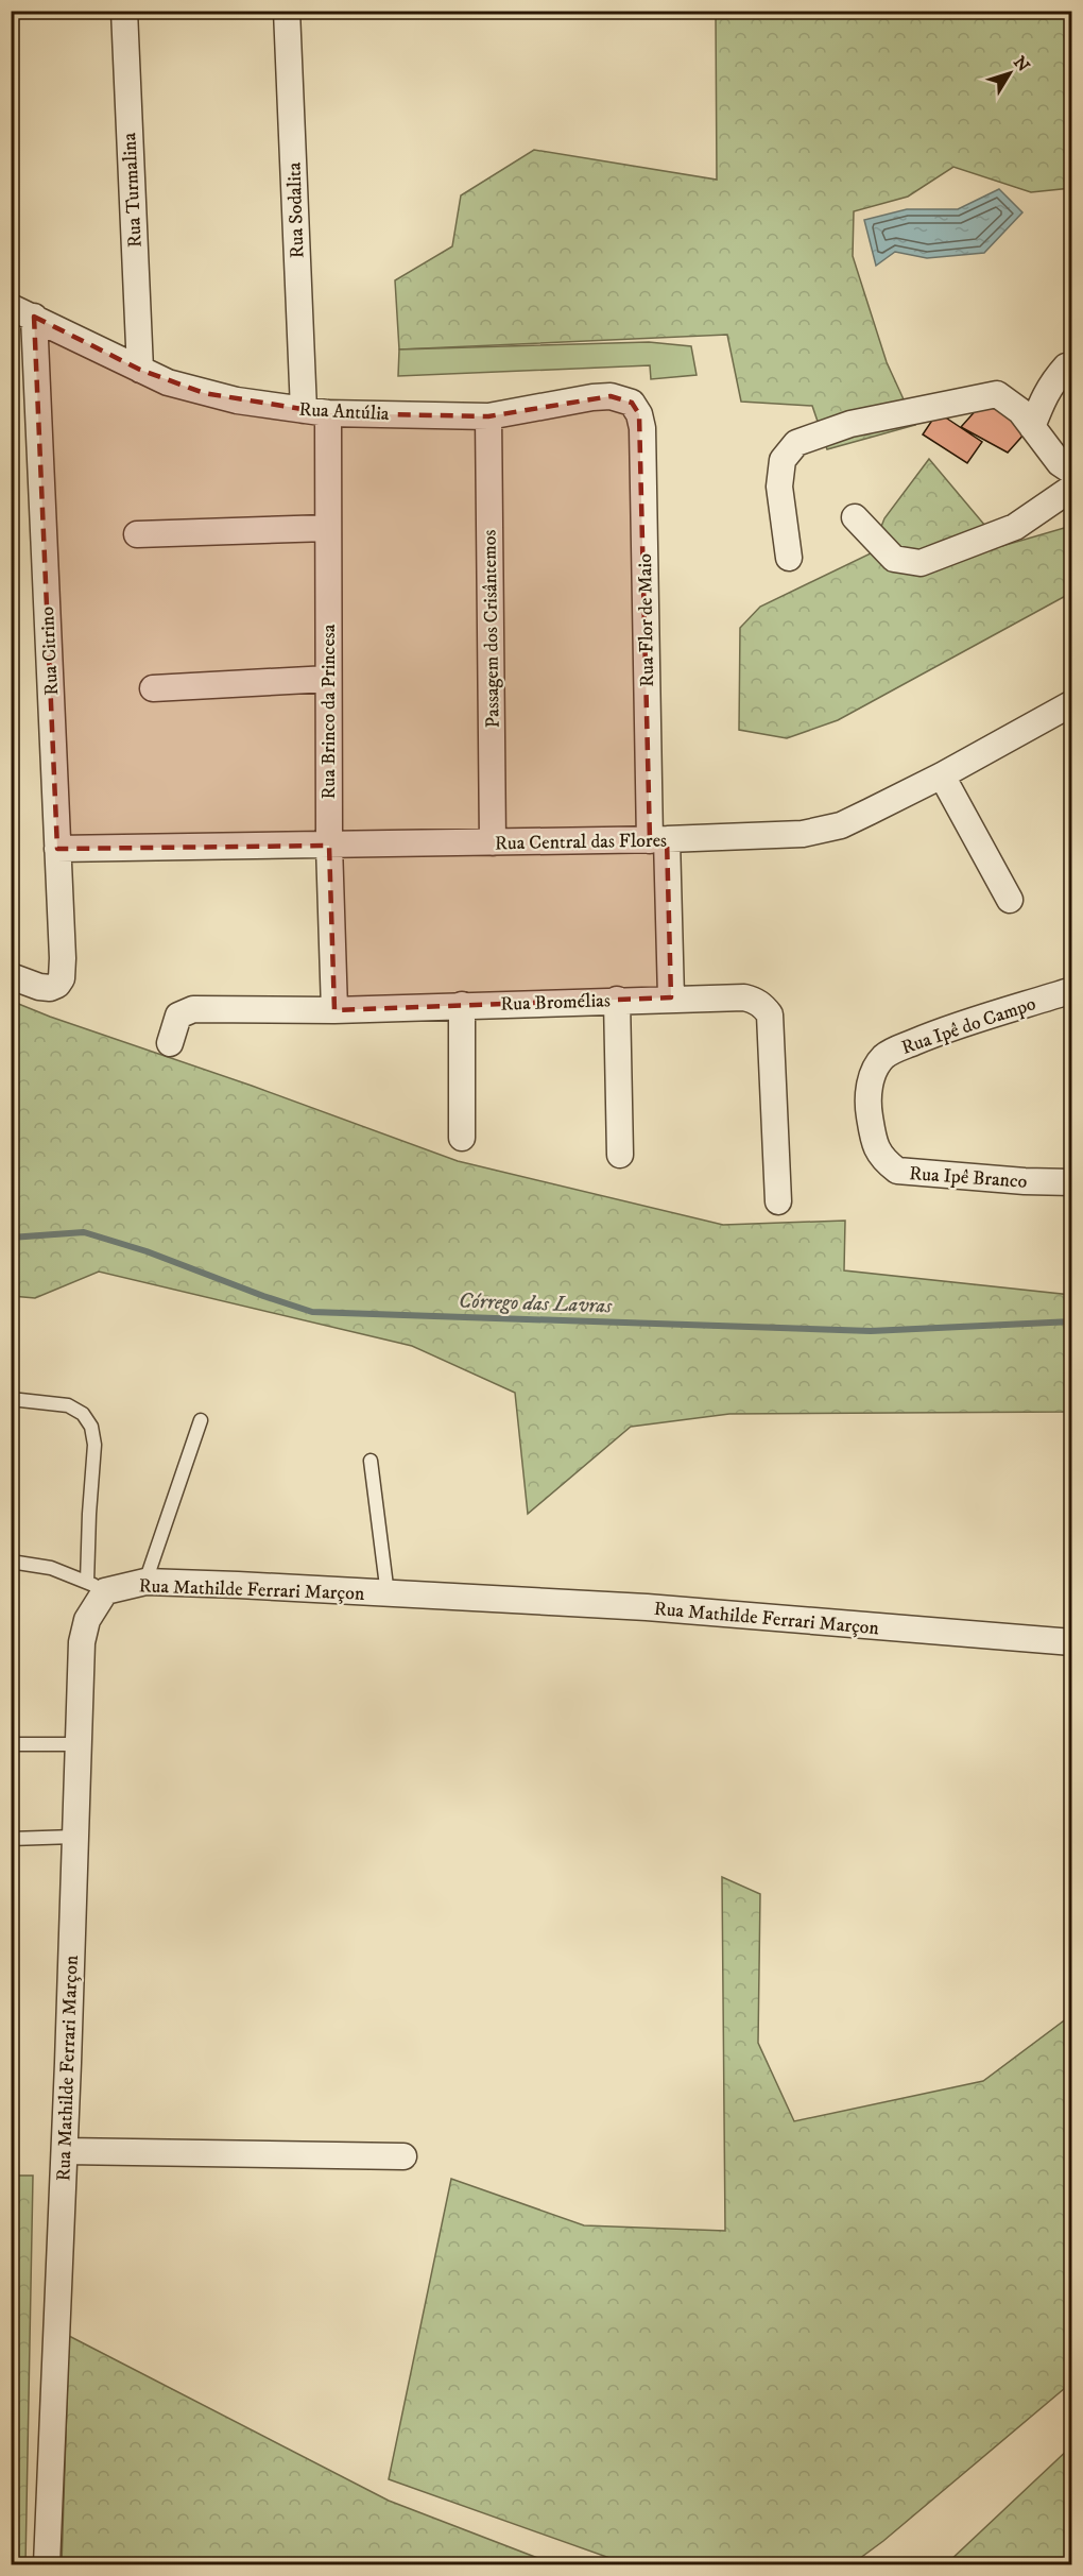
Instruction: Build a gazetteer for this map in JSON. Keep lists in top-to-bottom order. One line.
{"streets":{"street":["Rua Turmalina","Rua Sodalita","Rua Antúlia","Rua Flor de Maio","Passagem dos Crisântemos","Rua Citrino","Rua Brinco da Princesa","Rua Central das Flores","Rua Bromélias","Rua Ipê do Campo","Rua Ipê Branco","Rua Mathilde Ferrari Marçon"]},"crossings":[["Rua Turmalina","Rua Antúlia"],["Rua Sodalita","Rua Antúlia"],["Rua Sodalita","Rua Brinco da Princesa"],["Rua Antúlia","Rua Flor de Maio"],["Rua Antúlia","Passagem dos Crisântemos"],["Rua Antúlia","Rua Citrino"],["Rua Antúlia","Rua Brinco da Princesa"],["Rua Flor de Maio","Rua Central das Flores"],["Rua Flor de Maio","Rua Bromélias"],["Passagem dos Crisântemos","Rua Central das Flores"],["Rua Citrino","Rua Central das Flores"],["Rua Brinco da Princesa","Rua Central das Flores"],["Rua Brinco da Princesa","Rua Bromélias"],["Rua Ipê do Campo","Rua Ipê Branco"]],"water":["Córrego das Lavras"],"north":"top right"}
